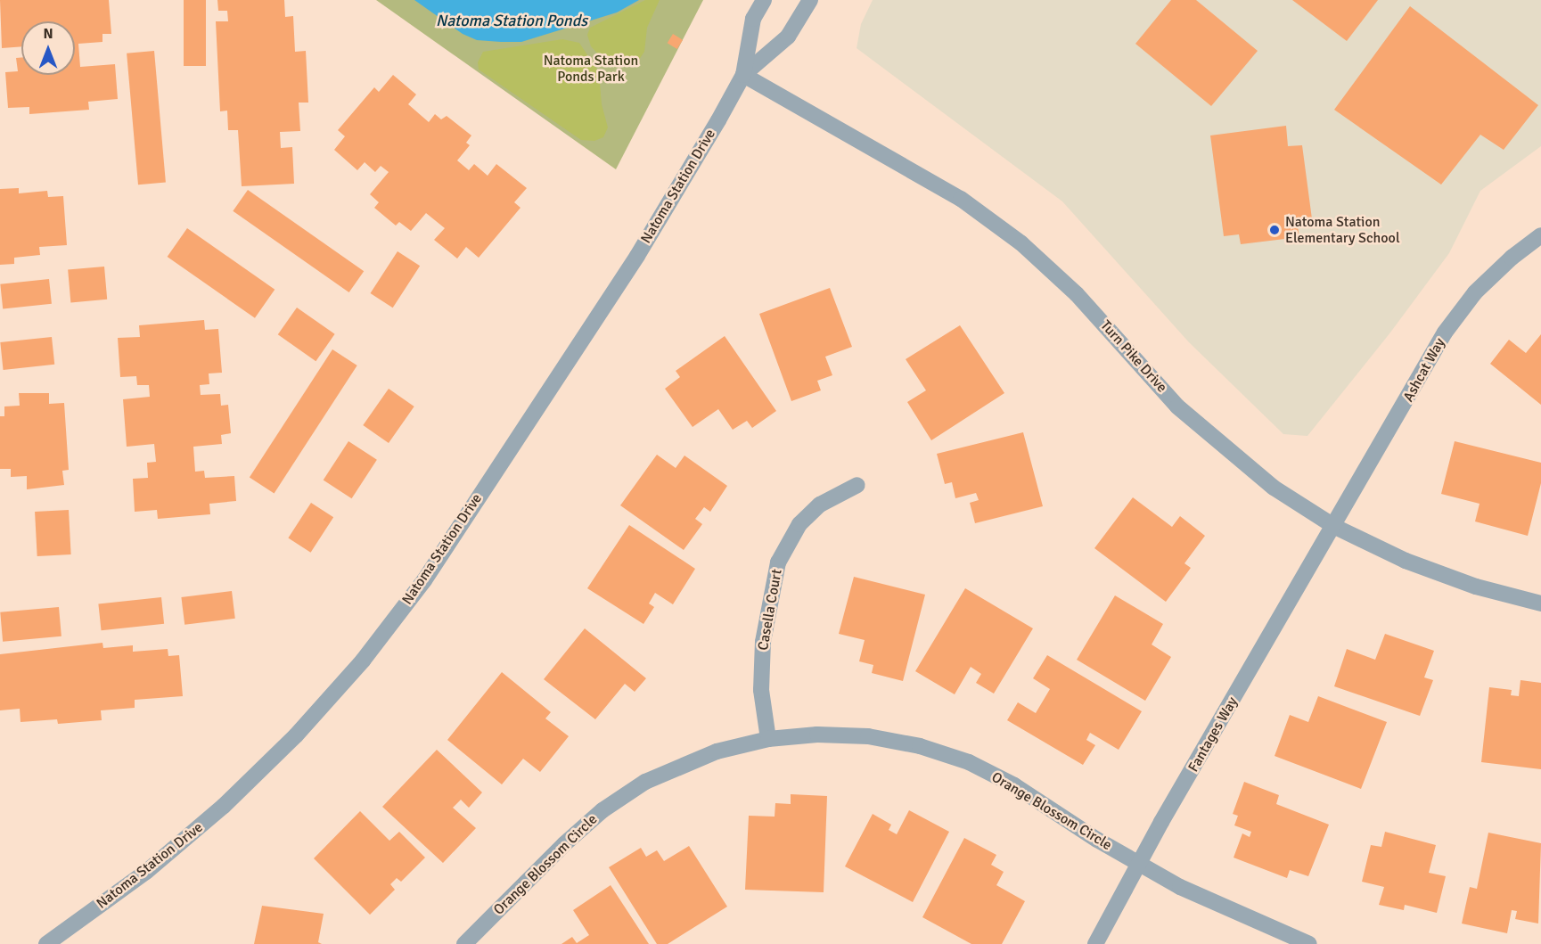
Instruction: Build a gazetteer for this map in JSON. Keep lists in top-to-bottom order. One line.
{"streets":{"street":["Natoma Station Drive","Turn Pike Drive","Ashcat Way","Casella Court","Fantages Way","Orange Blossom Circle"]},"crossings":[["Natoma Station Drive","Turn Pike Drive"],["Turn Pike Drive","Ashcat Way"],["Turn Pike Drive","Fantages Way"],["Ashcat Way","Fantages Way"],["Casella Court","Orange Blossom Circle"],["Fantages Way","Orange Blossom Circle"]],"water":["Natoma Station Ponds"],"parks":["Natoma Station Ponds Park"],"places":["Natoma Station Elementary School"],"north":"top"}
